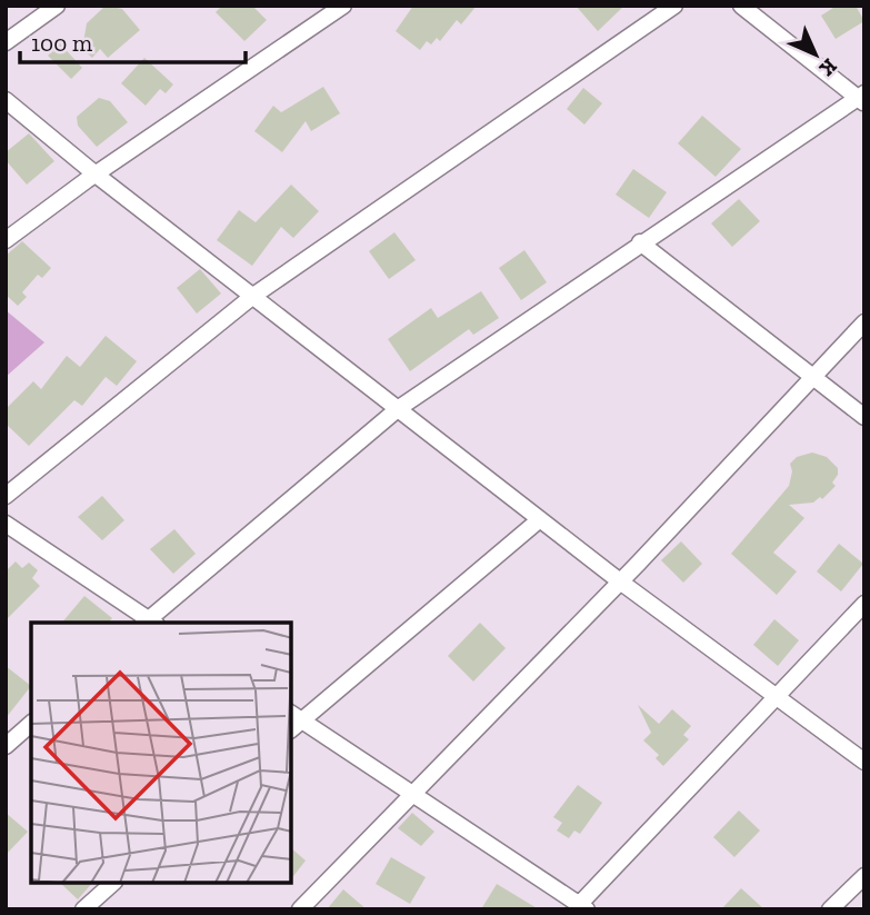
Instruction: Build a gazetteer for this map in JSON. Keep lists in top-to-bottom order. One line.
{"scale_bar":"100 m","north":"bottom right"}
